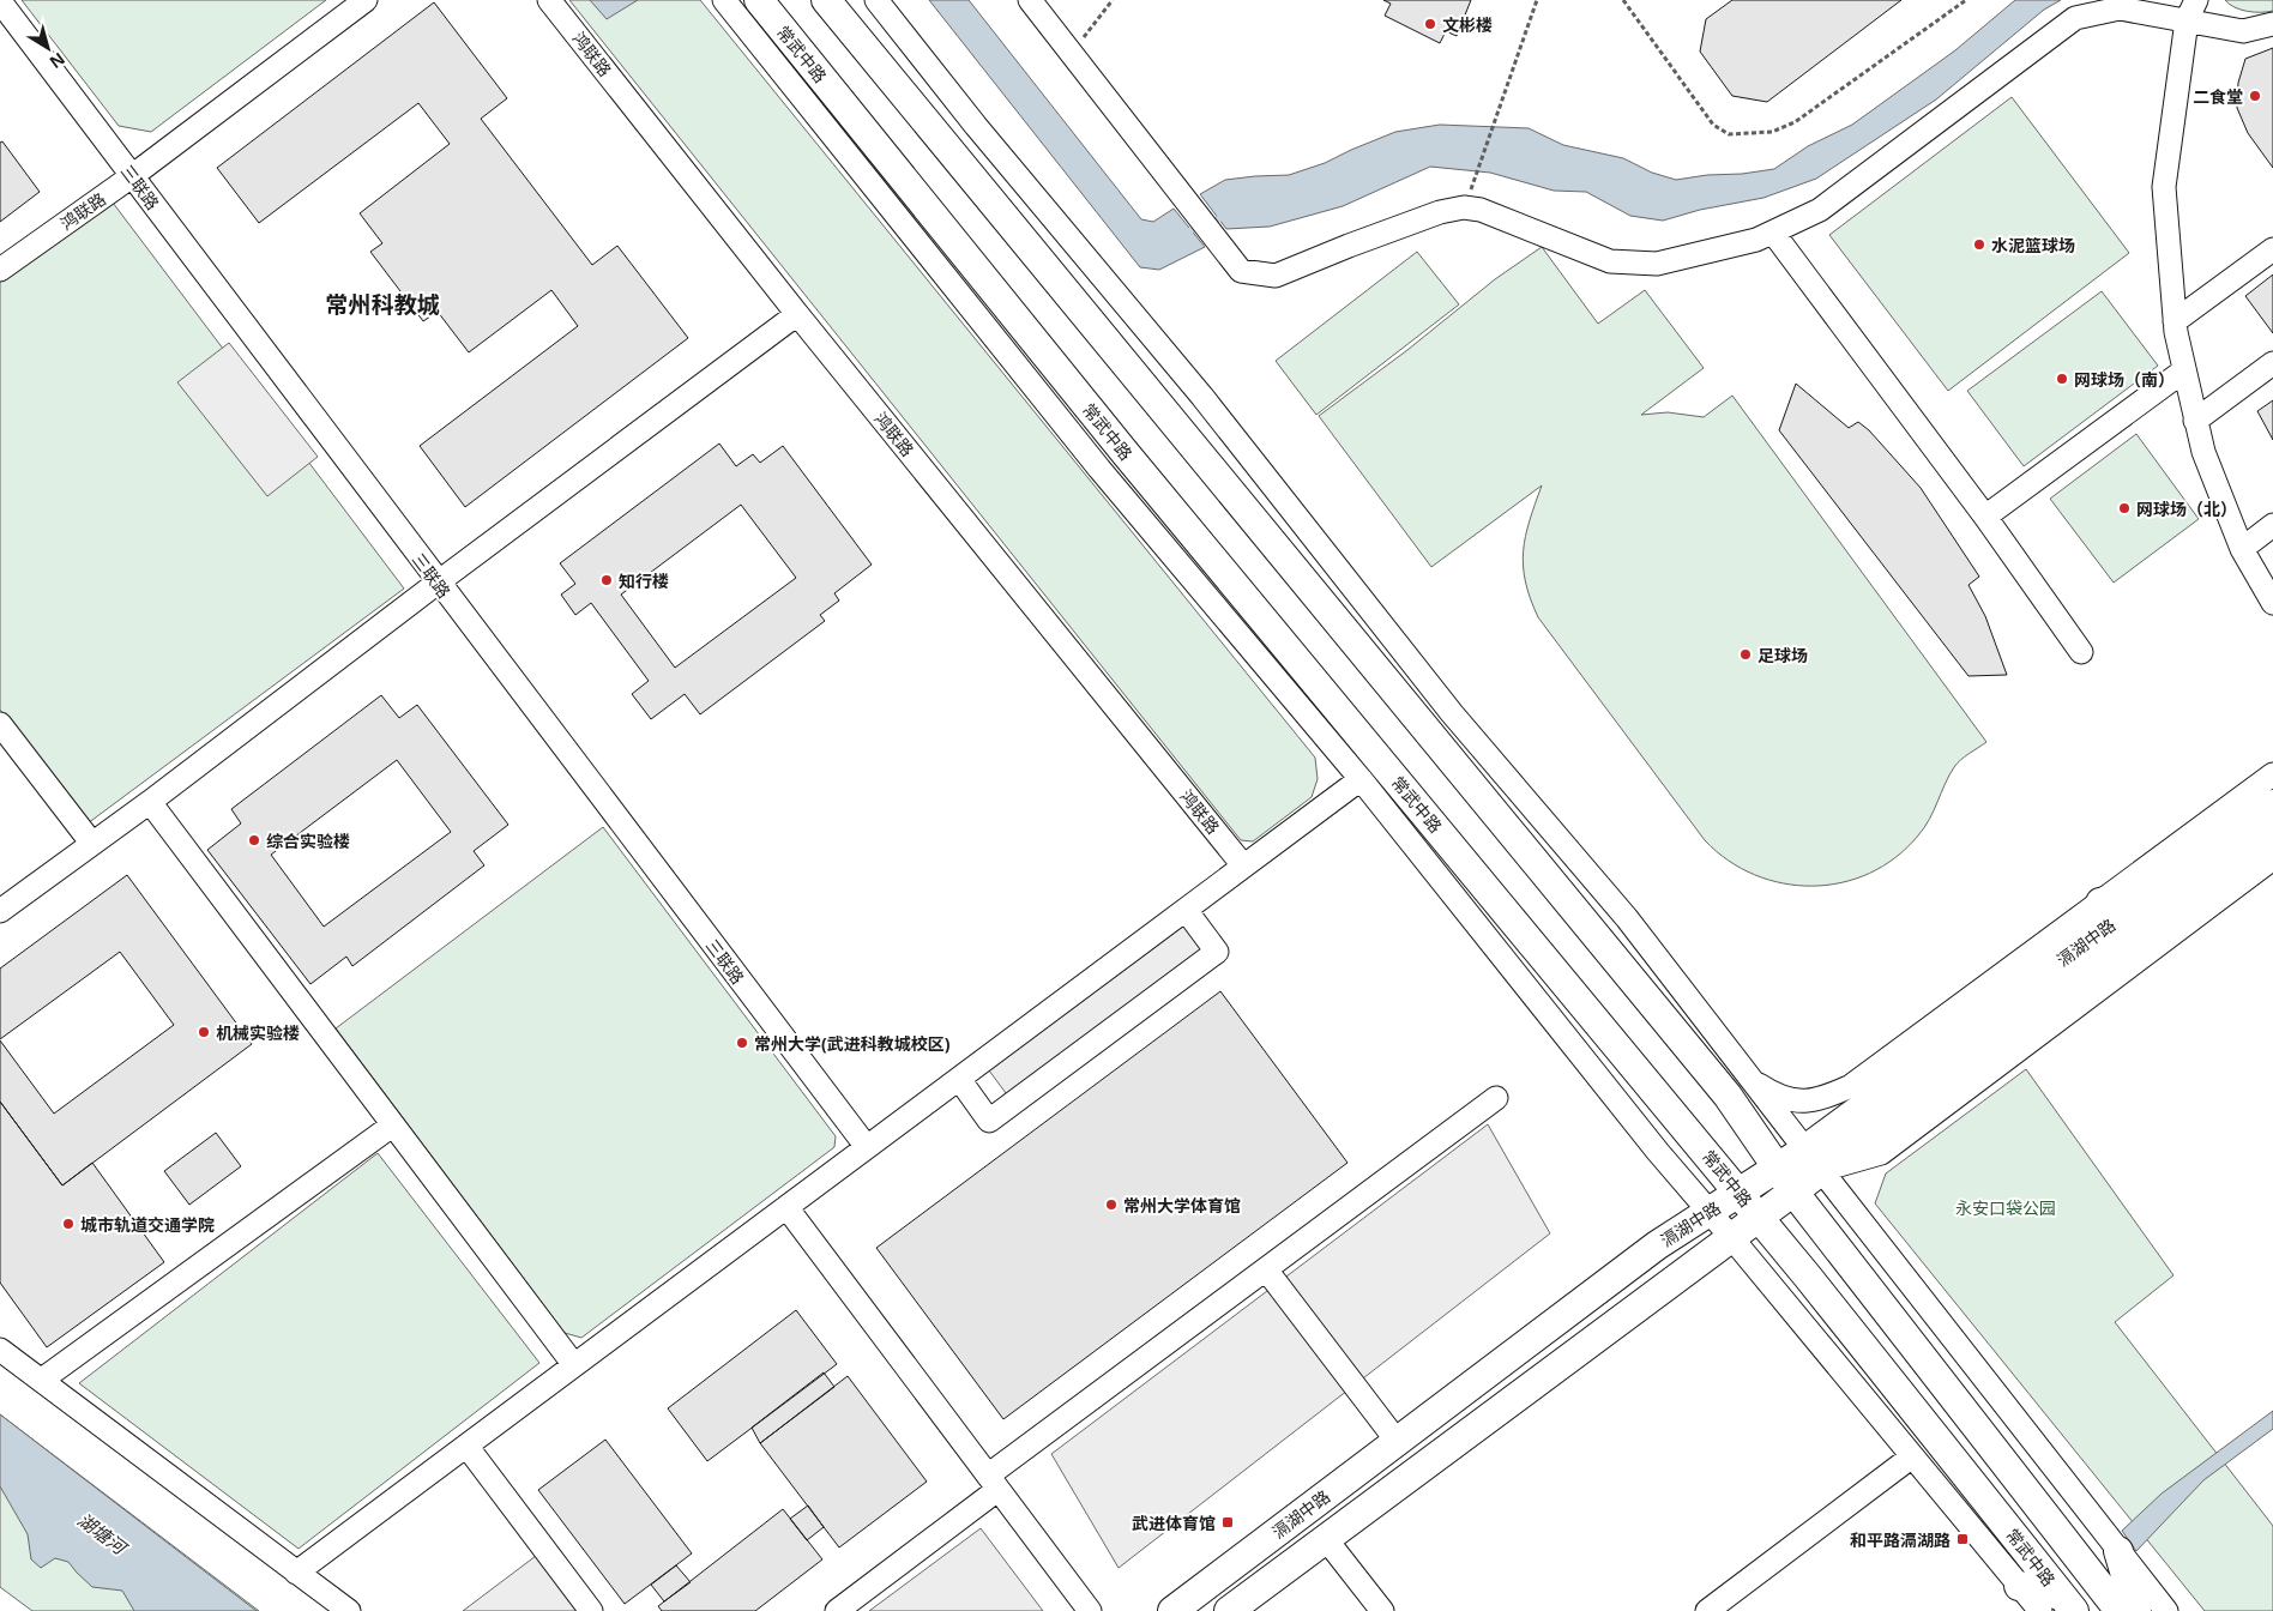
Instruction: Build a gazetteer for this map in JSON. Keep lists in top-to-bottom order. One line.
{"streets":{"main road":["常武中路","滆湖中路"],"street":["鸿联路","三联路"]},"crossings":[["鸿联路","三联路"],["常武中路","滆湖中路"]],"districts":["常州科教城"],"water":["湖塘河"],"parks":["永安口袋公园"],"places":{"other":["文彬楼","二食堂","水泥篮球场","网球场（南）","网球场（北）","知行楼","足球场","综合实验楼","机械实验楼","常州大学(武进科教城校区)","常州大学体育馆","城市轨道交通学院"],"transit":["武进体育馆","和平路滆湖路"]},"north":"bottom right"}
